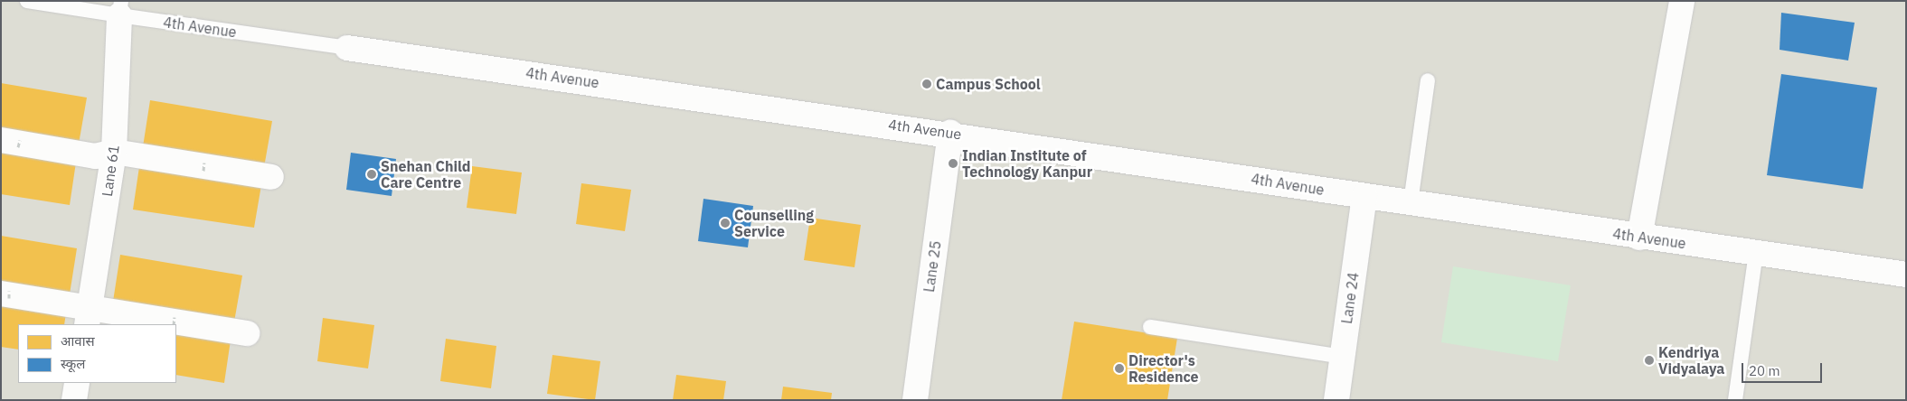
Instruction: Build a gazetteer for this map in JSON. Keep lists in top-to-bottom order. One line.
{"streets":{"street":["4th Avenue","Lane 61","Lane 25","Lane 24"]},"crossings":[["4th Avenue","Lane 61"],["4th Avenue","Lane 25"],["4th Avenue","Lane 24"]],"places":["Campus School","Indian Institute of Technology Kanpur","Snehan Child Care Centre","Counselling Service","Kendriya Vidyalaya","Director's Residence"],"legend":["आवास","स्कूल"],"scale_bar":"20 m"}
